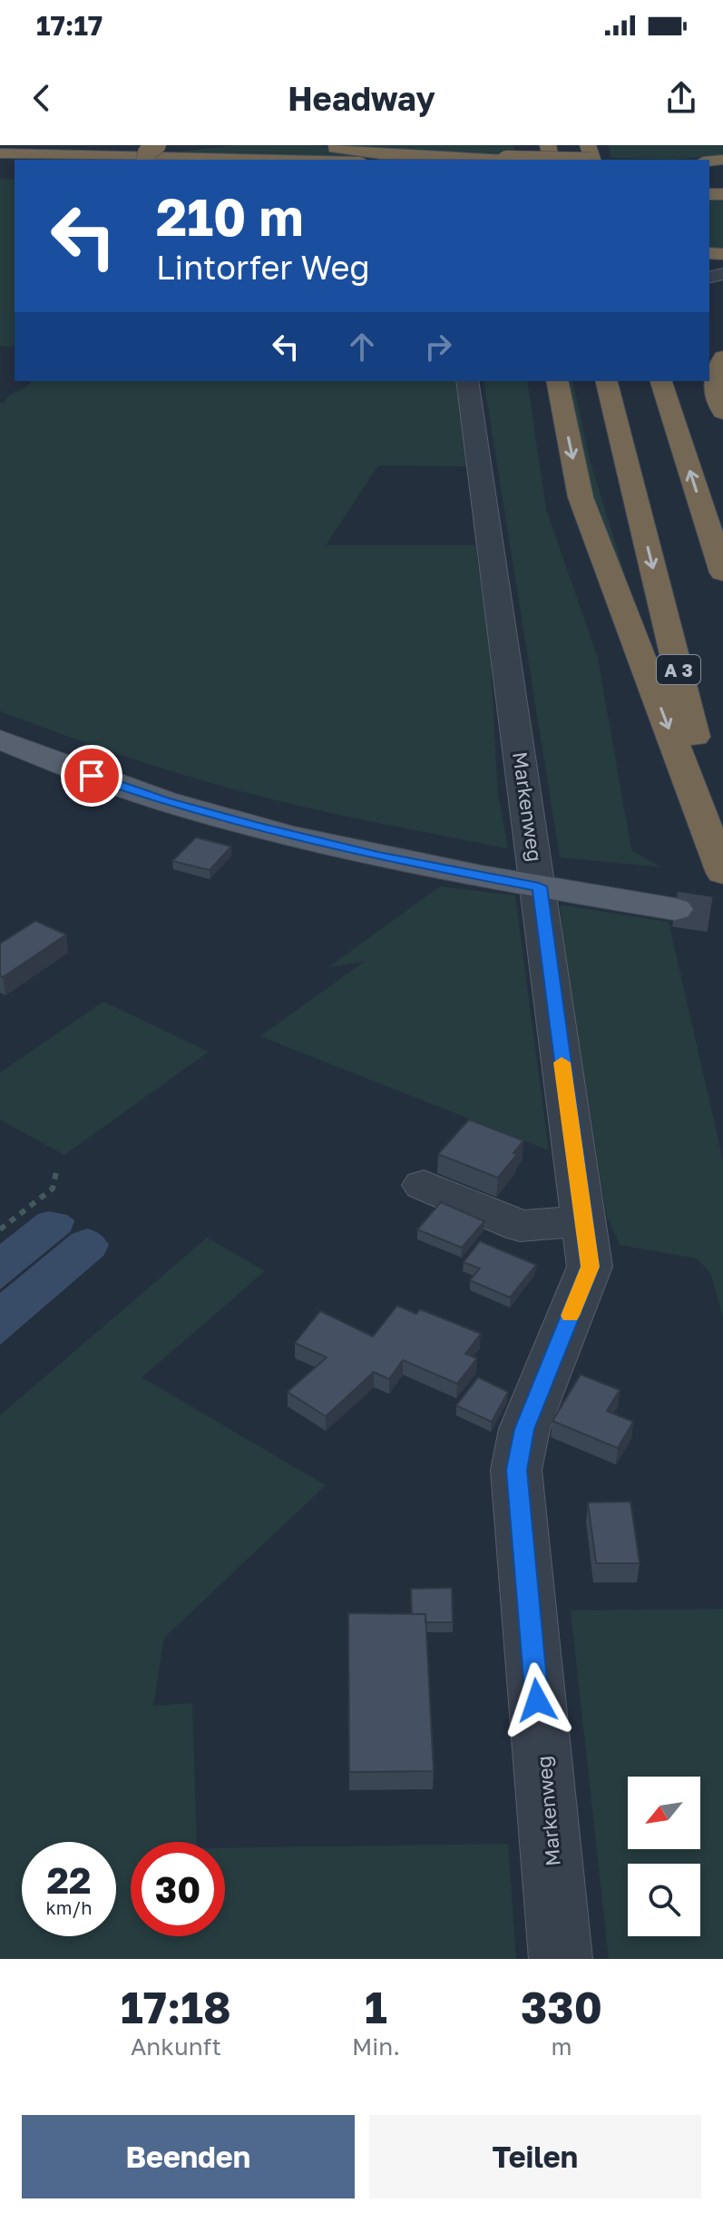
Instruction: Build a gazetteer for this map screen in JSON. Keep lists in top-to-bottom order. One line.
{"streets":{"highway":["A 3"],"street":["Markenweg"]},"north":"bottom left","page":{"status":"17:17","header":"Headway","turn":["210 m","Lintorfer Weg"],"speed":"22 km/h","limit":"30","eta":["17:18","Ankunft","1","Min.","330","m"],"buttons":["Beenden","Teilen"]}}
